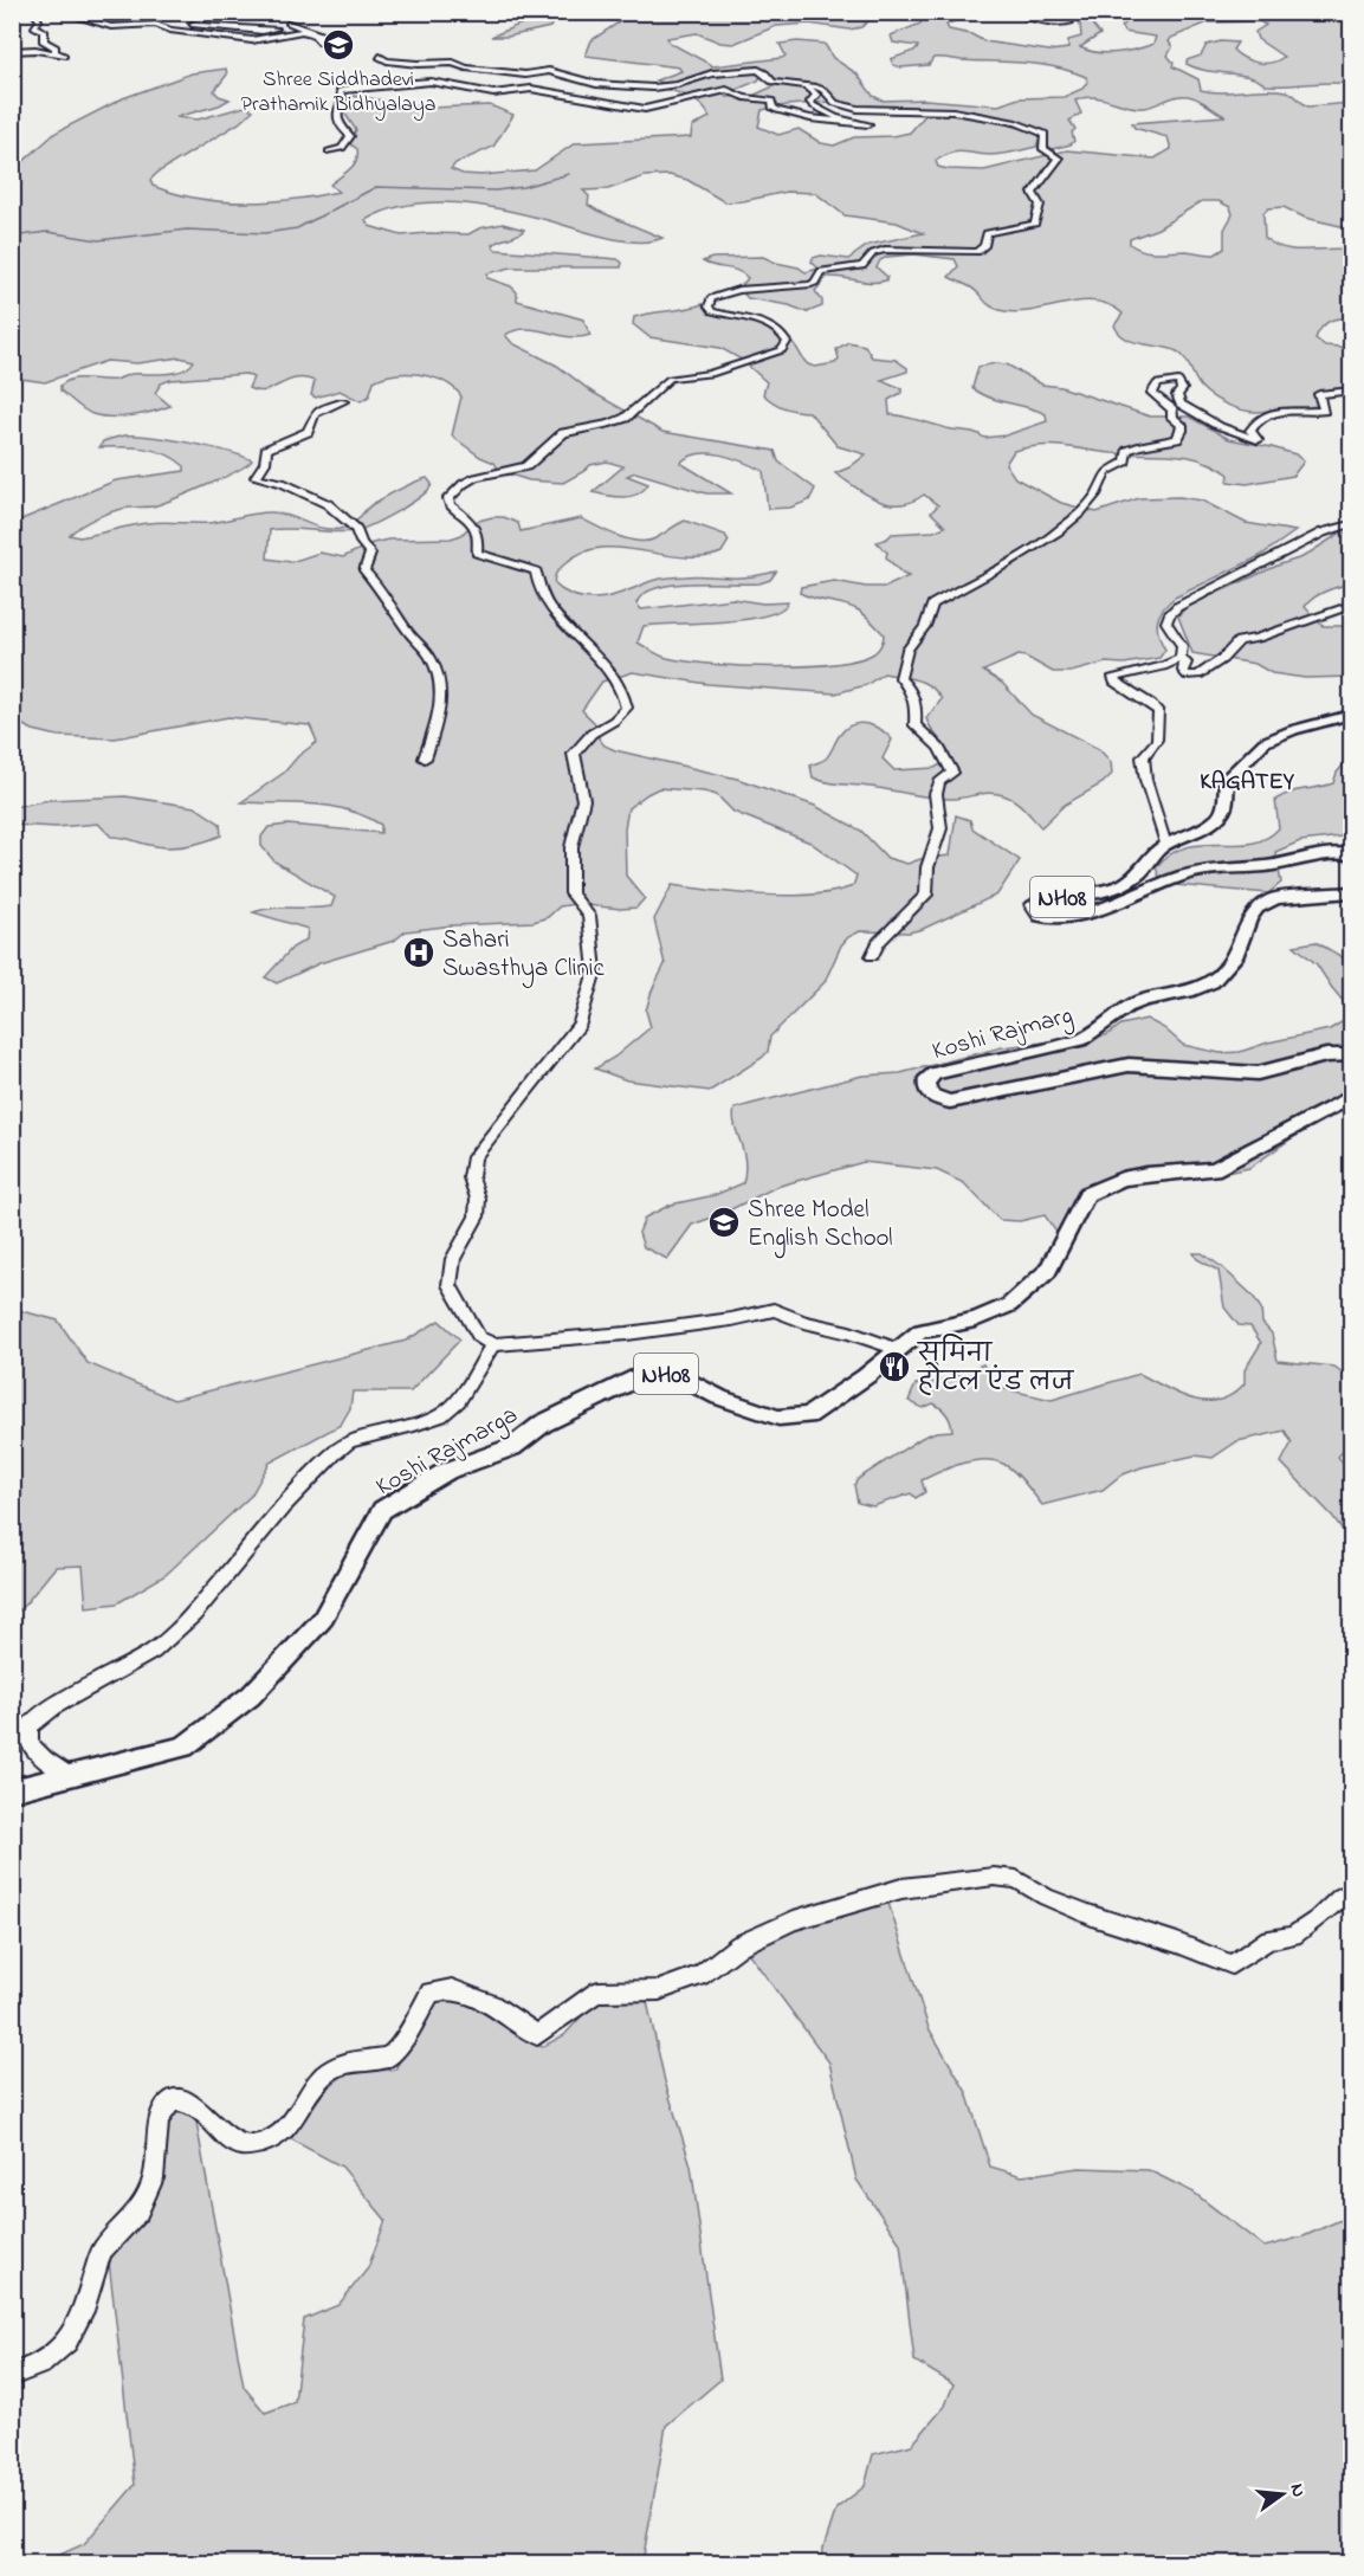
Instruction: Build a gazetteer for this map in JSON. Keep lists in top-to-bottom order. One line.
{"streets":{"main road":["NH08","Koshi Rajmarg","Koshi Rajmarga"]},"districts":["KAGATEY"],"places":{"school or university":["Shree Siddhadevi Prathamik Bidhyalaya","Shree Model English School"],"hospital":["Sahari Swasthya Clinic"],"restaurant":["सुमिना होटल एंड लज"]},"north":"right"}
